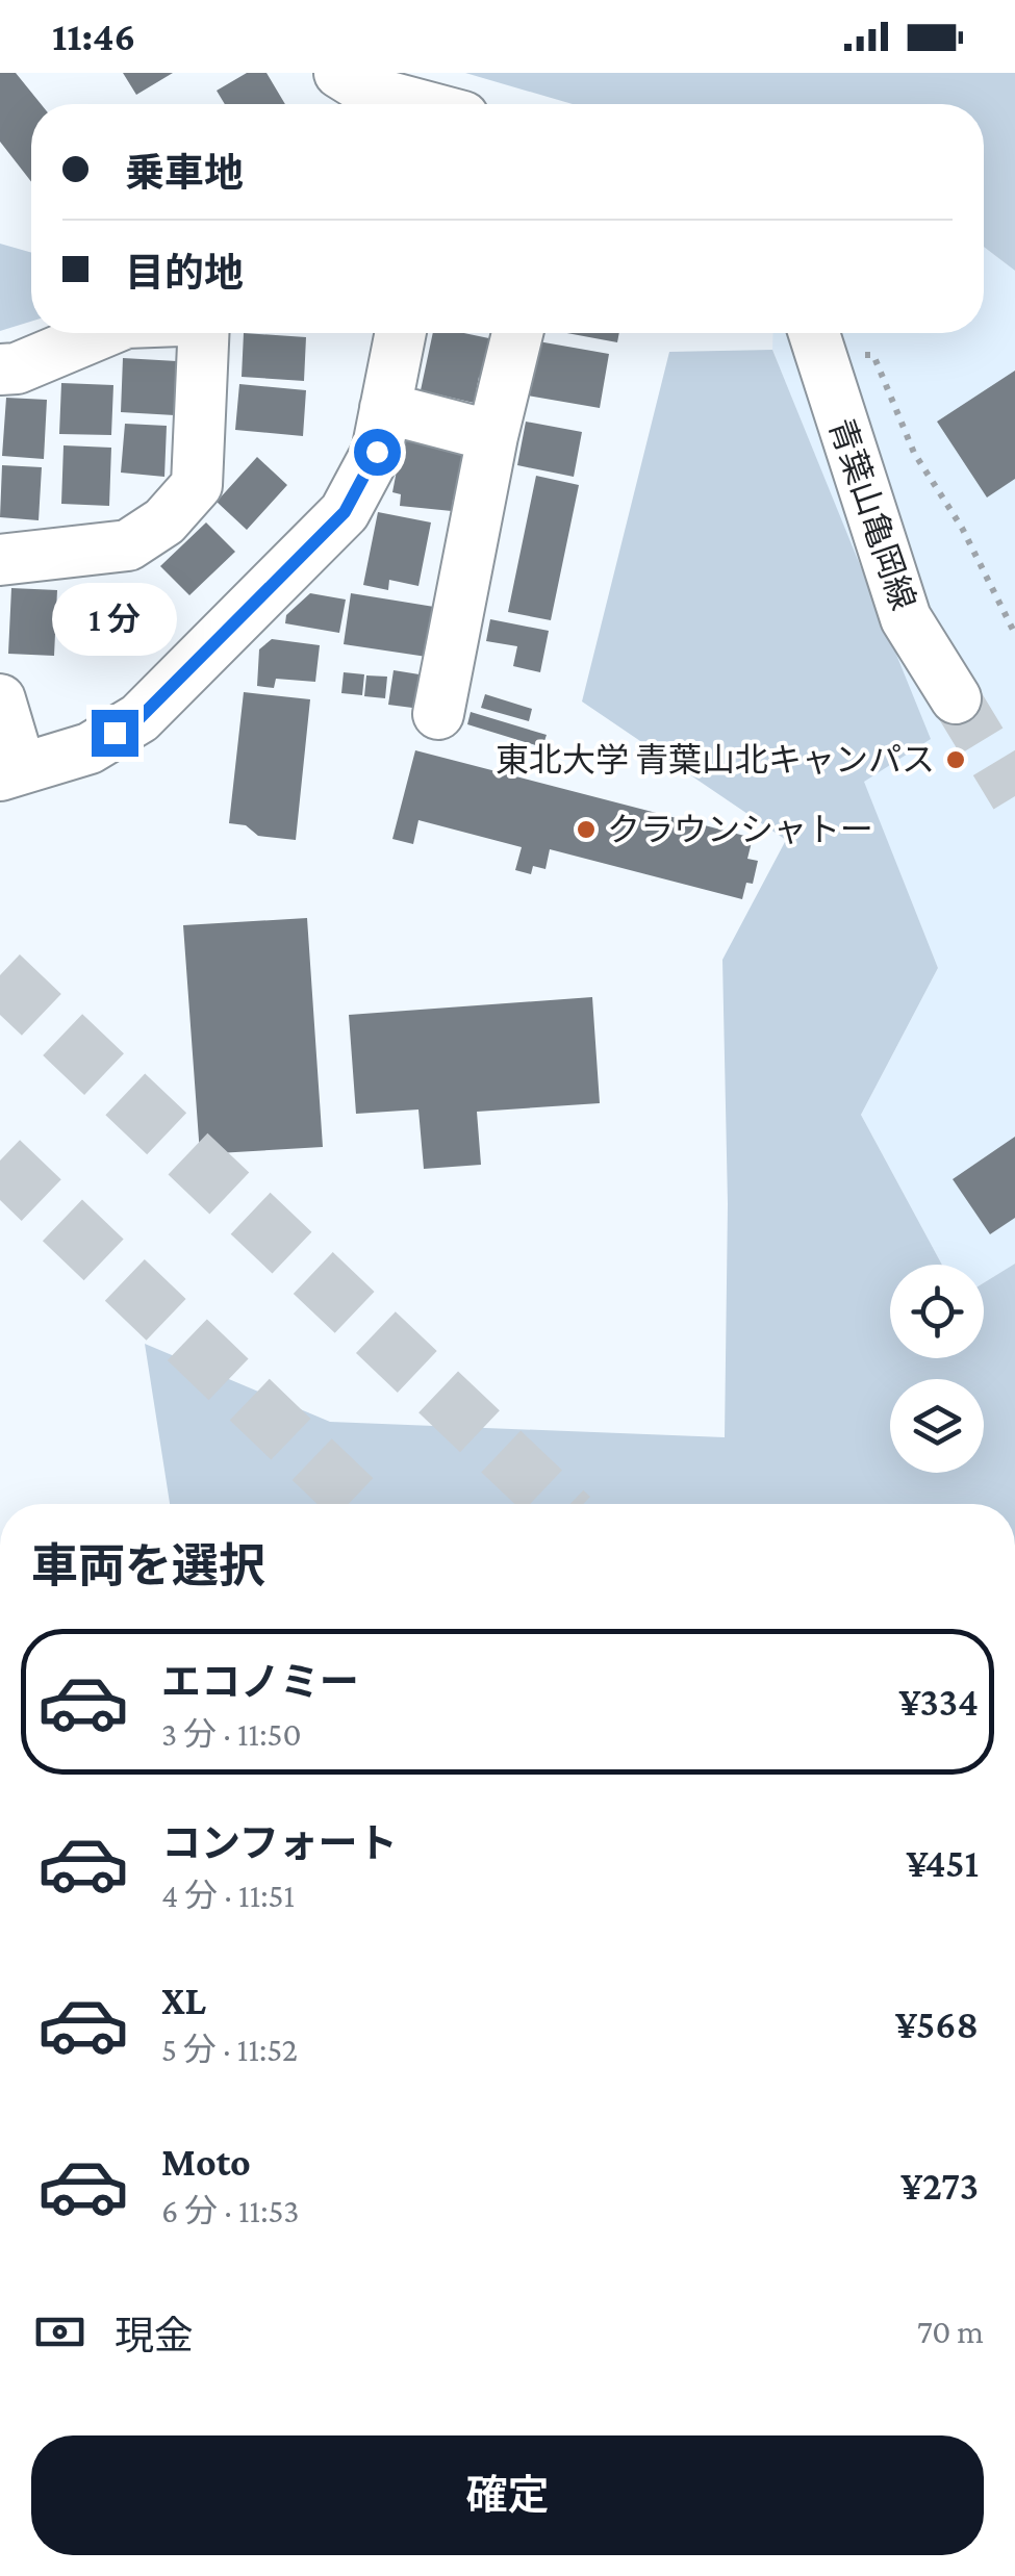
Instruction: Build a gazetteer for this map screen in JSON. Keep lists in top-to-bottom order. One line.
{"streets":{"street":["青葉山亀岡線"]},"places":["東北大学 青葉山北キャンパス","クラウンシャトー"],"page":{"status":"11:46","banner":["乗車地","目的地"],"bubble":"1 分","heading":"車両を選択","list":[{"name":"エコノミー","note":"3 分 · 11:50","value":"¥334"},{"name":"コンフォート","note":"4 分 · 11:51","value":"¥451"},{"name":"XL","note":"5 分 · 11:52","value":"¥568"},{"name":"Moto","note":"6 分 · 11:53","value":"¥273"}],"pay":["現金","70 m"],"buttons":"確定"}}
